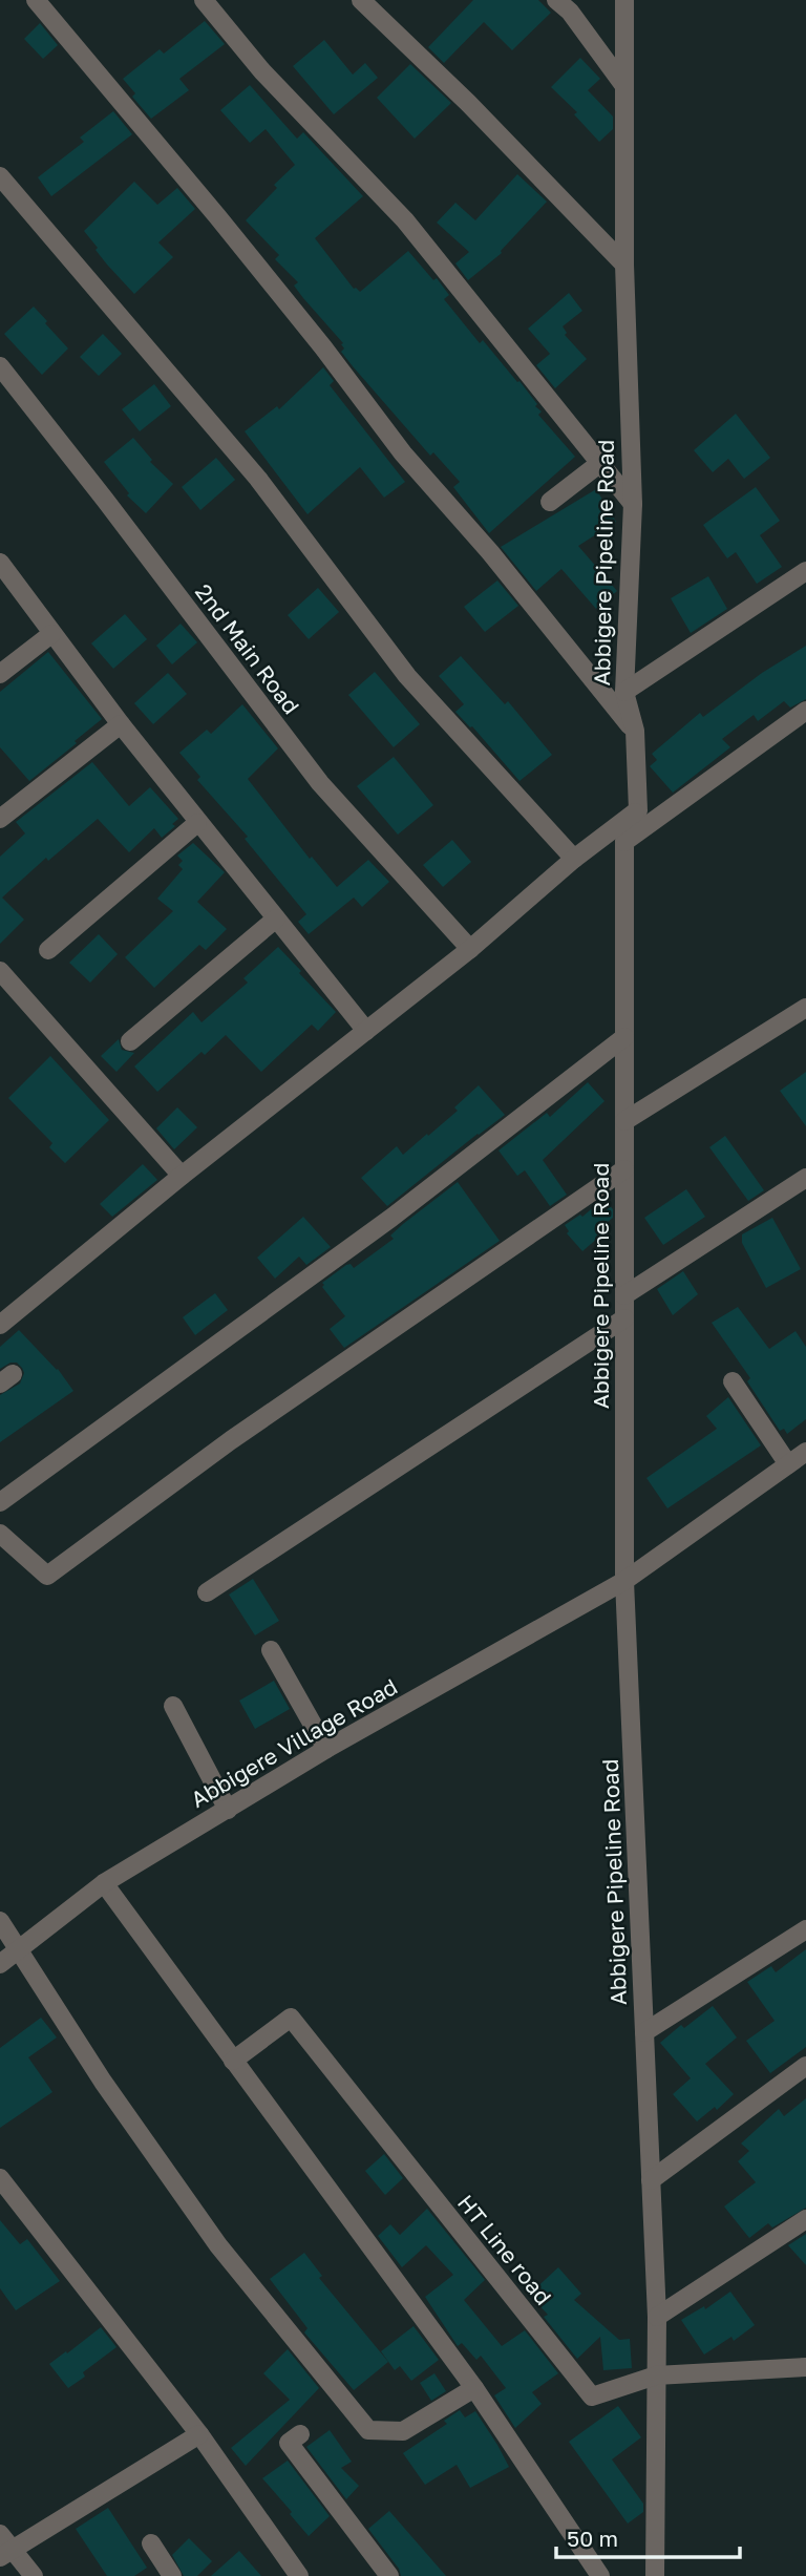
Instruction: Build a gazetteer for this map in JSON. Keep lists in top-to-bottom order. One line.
{"streets":{"street":["Abbigere Pipeline Road","2nd Main Road","Abbigere Village Road","HT Line road"]},"crossings":[["Abbigere Pipeline Road","Abbigere Village Road"],["Abbigere Pipeline Road","HT Line road"]],"scale_bar":"50 m"}
